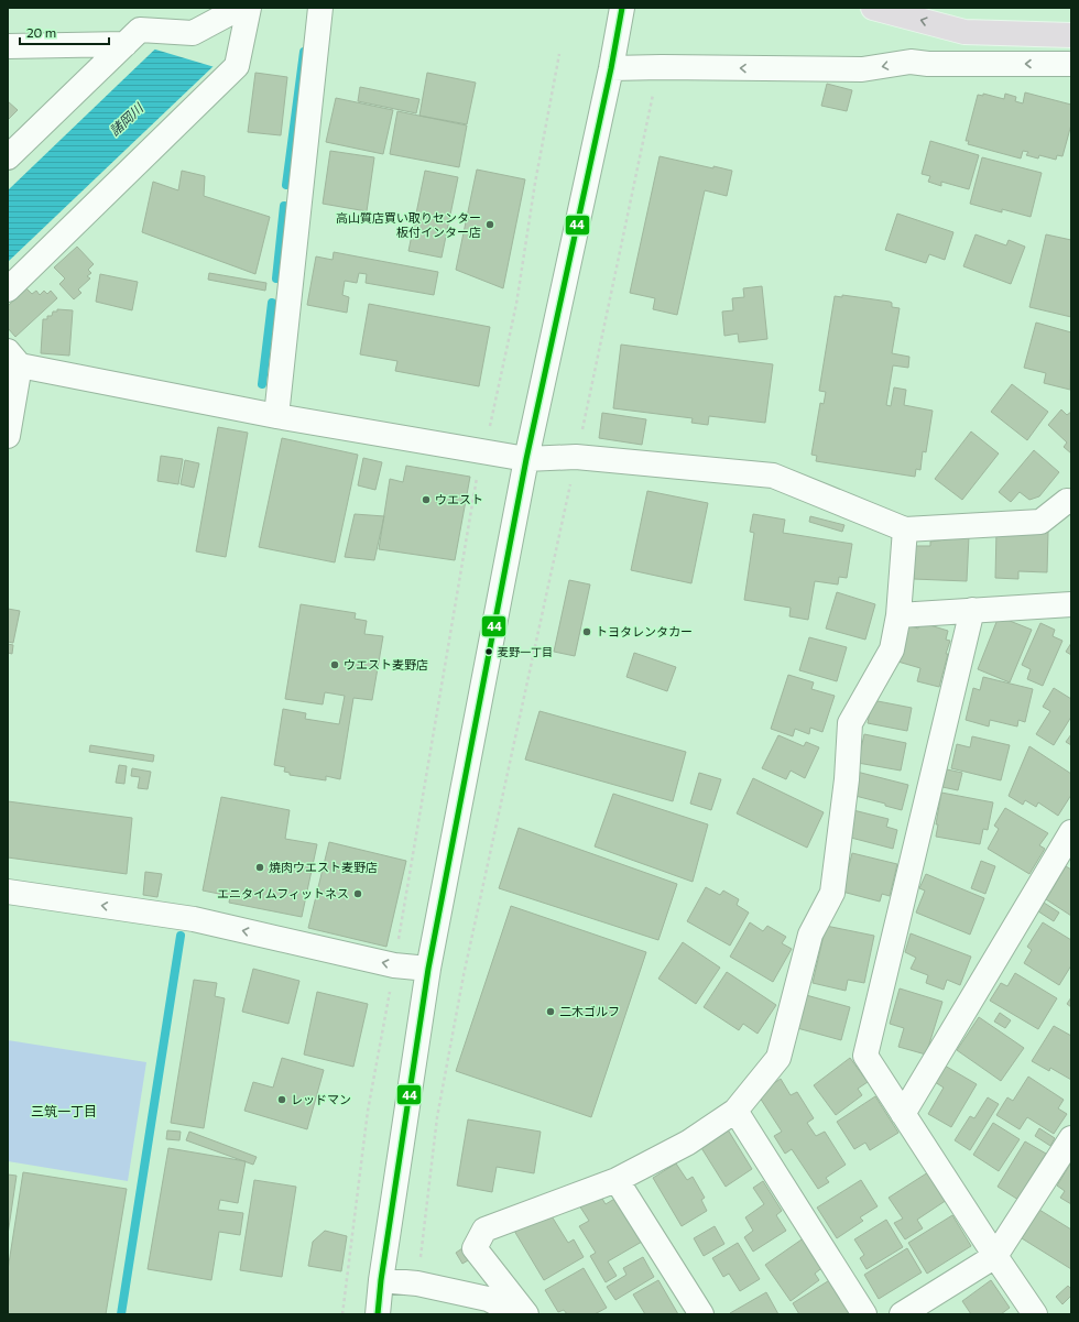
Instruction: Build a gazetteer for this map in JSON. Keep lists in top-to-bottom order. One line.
{"districts":["三筑一丁目"],"water":["諸岡川"],"places":["高山質店買い取りセンター 板付インター店","ウエスト","トヨタレンタカー","麦野一丁目","ウエスト麦野店","焼肉ウエスト麦野店","エニタイムフィットネス","二木ゴルフ","レッドマン"],"lines":["transit line 44"],"scale_bar":"20 m"}
